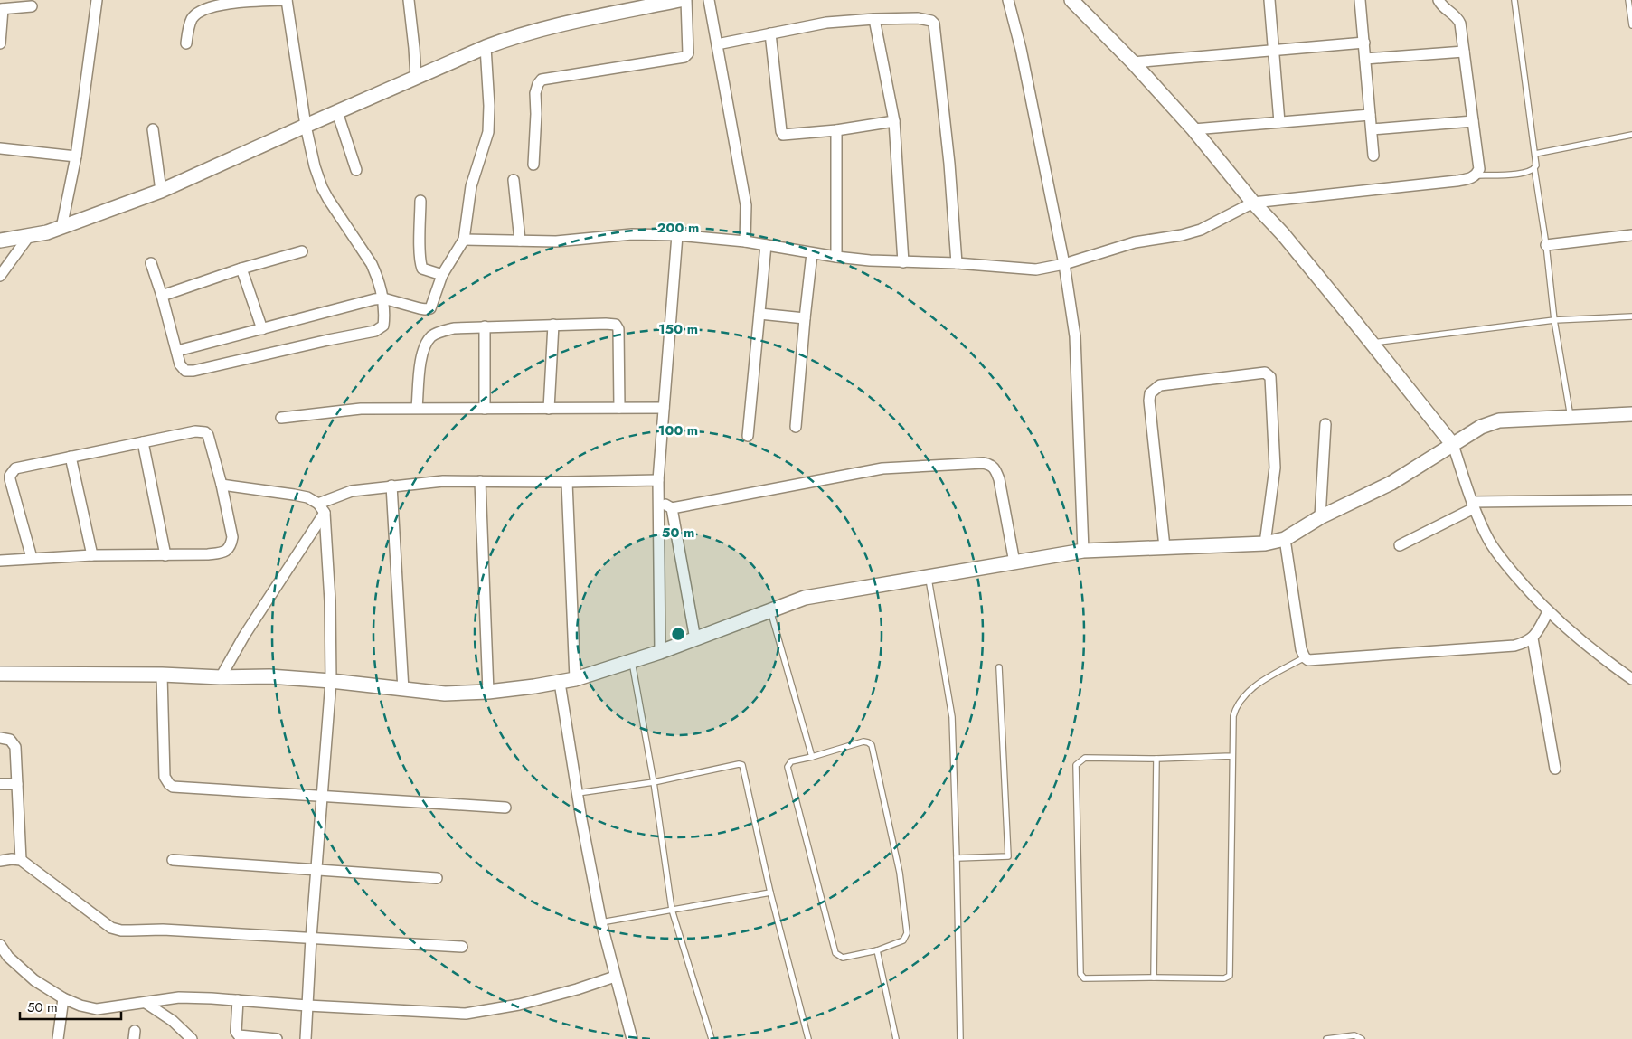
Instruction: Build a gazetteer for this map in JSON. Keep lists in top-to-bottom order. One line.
{"scale_bar":"50 m","rings":["200 m","150 m","100 m","50 m"]}
